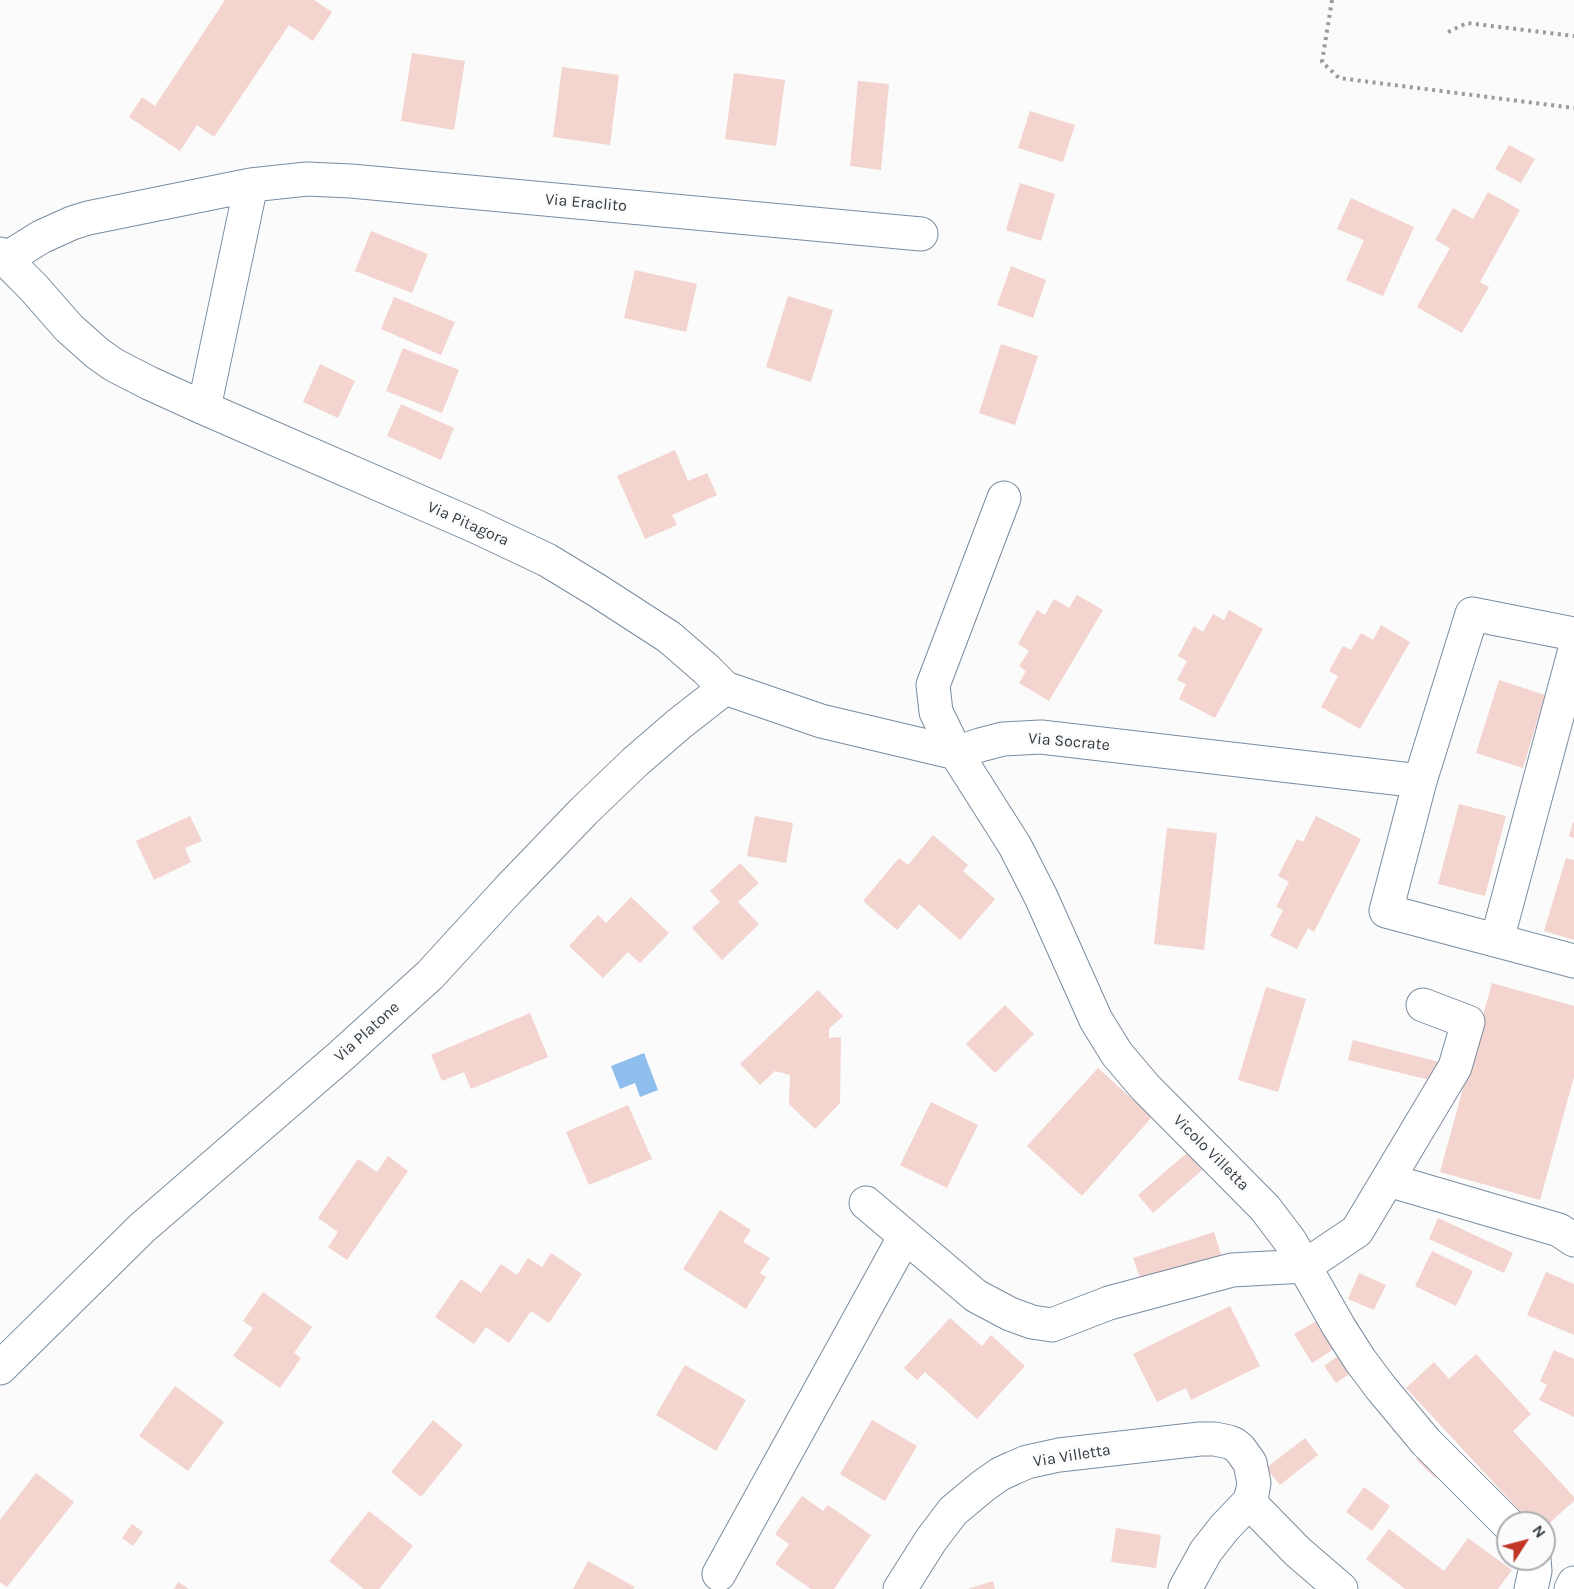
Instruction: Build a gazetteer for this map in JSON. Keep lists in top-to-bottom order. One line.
{"streets":{"street":["Via Eraclito","Via Pitagora","Via Socrate","Via Platone","Vicolo Villetta","Via Villetta"]},"crossings":[["Via Eraclito","Via Pitagora"],["Via Pitagora","Via Socrate"],["Via Pitagora","Via Platone"],["Via Pitagora","Vicolo Villetta"],["Via Socrate","Vicolo Villetta"]],"north":"top right"}
